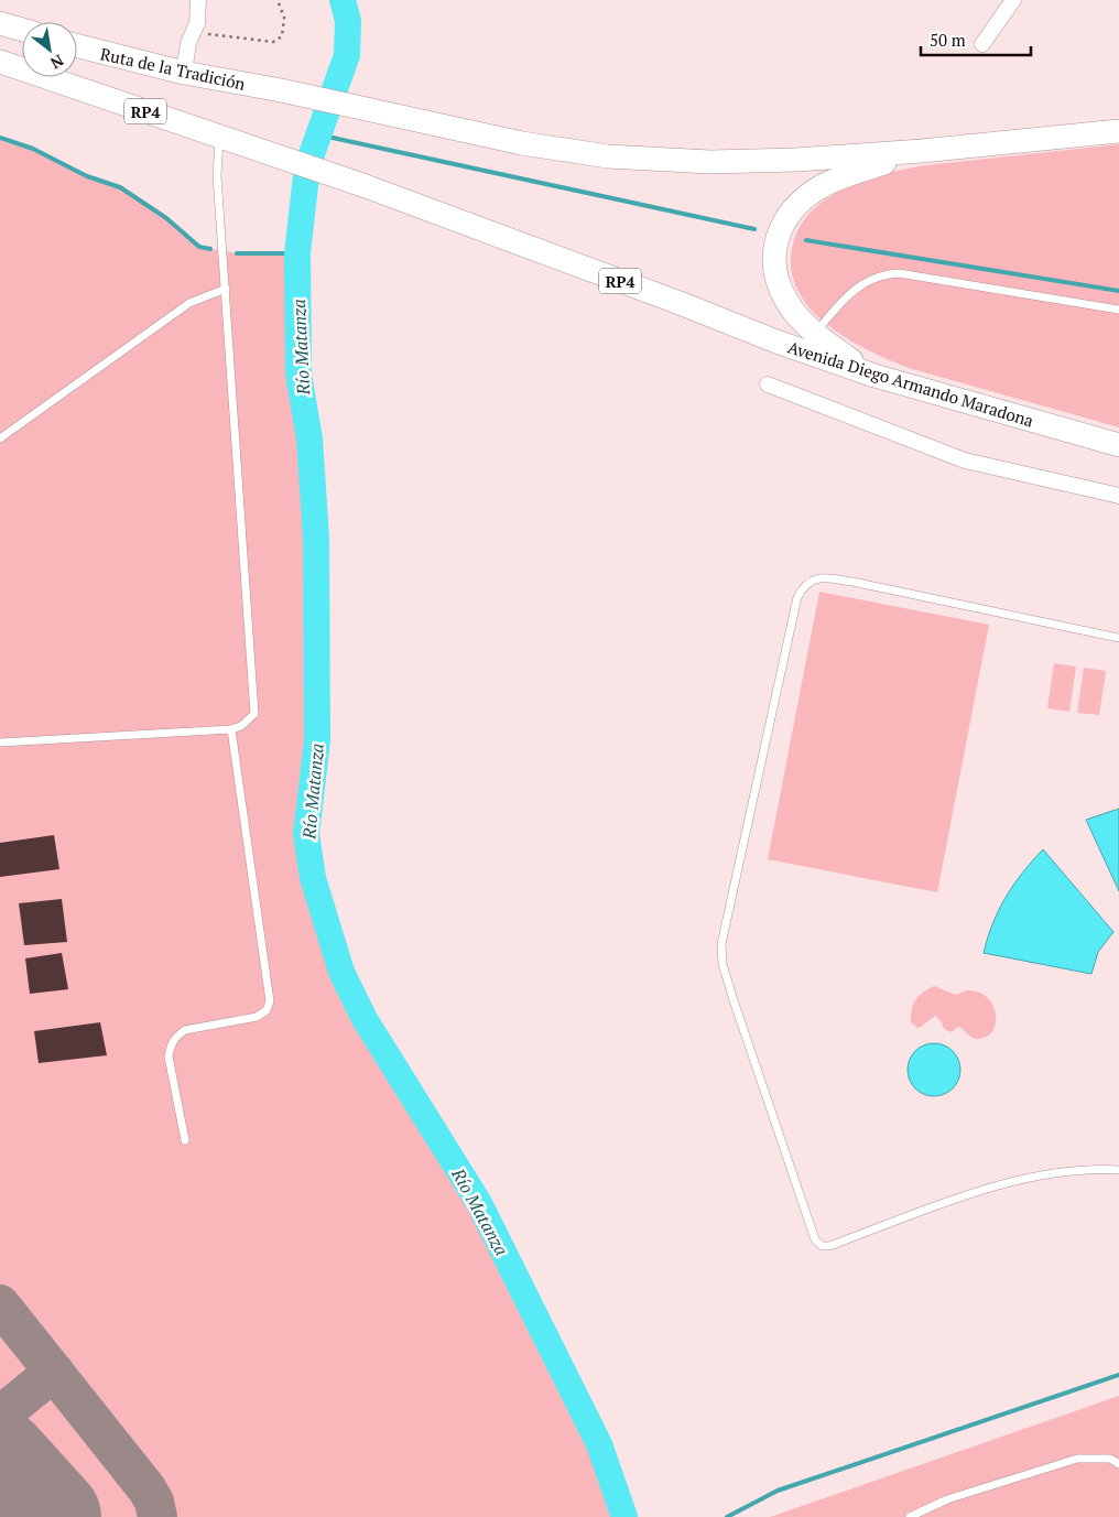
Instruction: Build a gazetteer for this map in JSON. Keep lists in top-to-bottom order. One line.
{"streets":{"main road":["Ruta de la Tradición","RP4","Avenida Diego Armando Maradona"]},"crossings":[["RP4","Avenida Diego Armando Maradona"]],"water":["Río Matanza"],"scale_bar":"50 m","north":"bottom right"}
